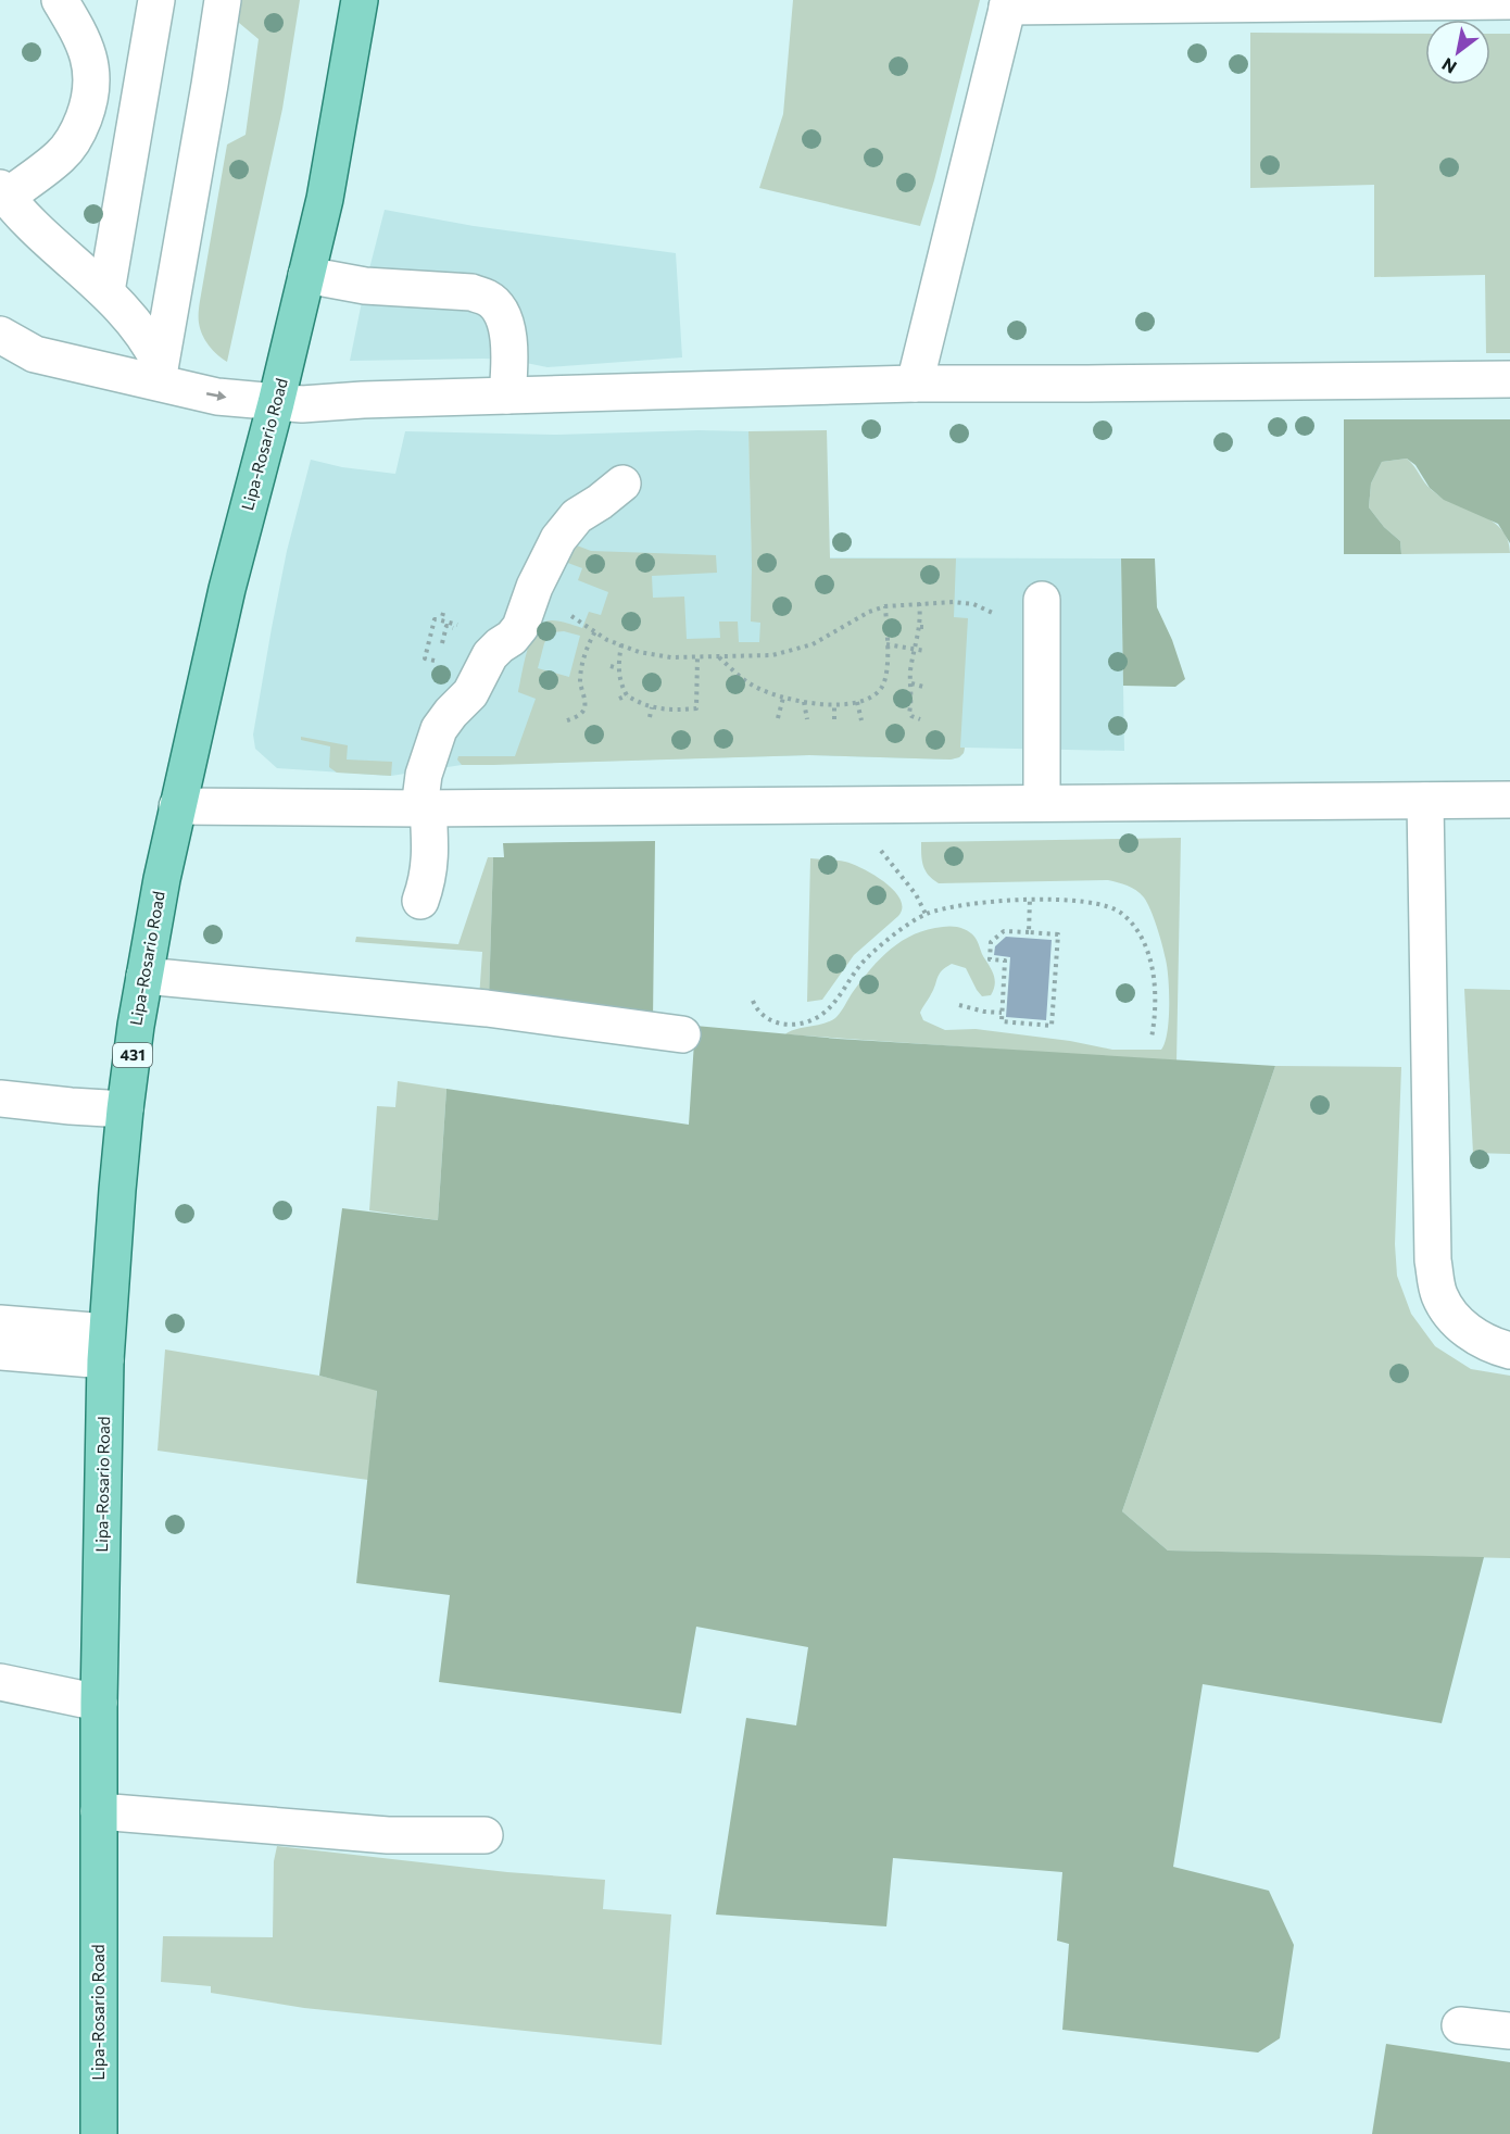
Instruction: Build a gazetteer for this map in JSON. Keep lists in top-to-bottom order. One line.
{"streets":{"main road":["Lipa-Rosario Road","431"]},"north":"bottom left"}
